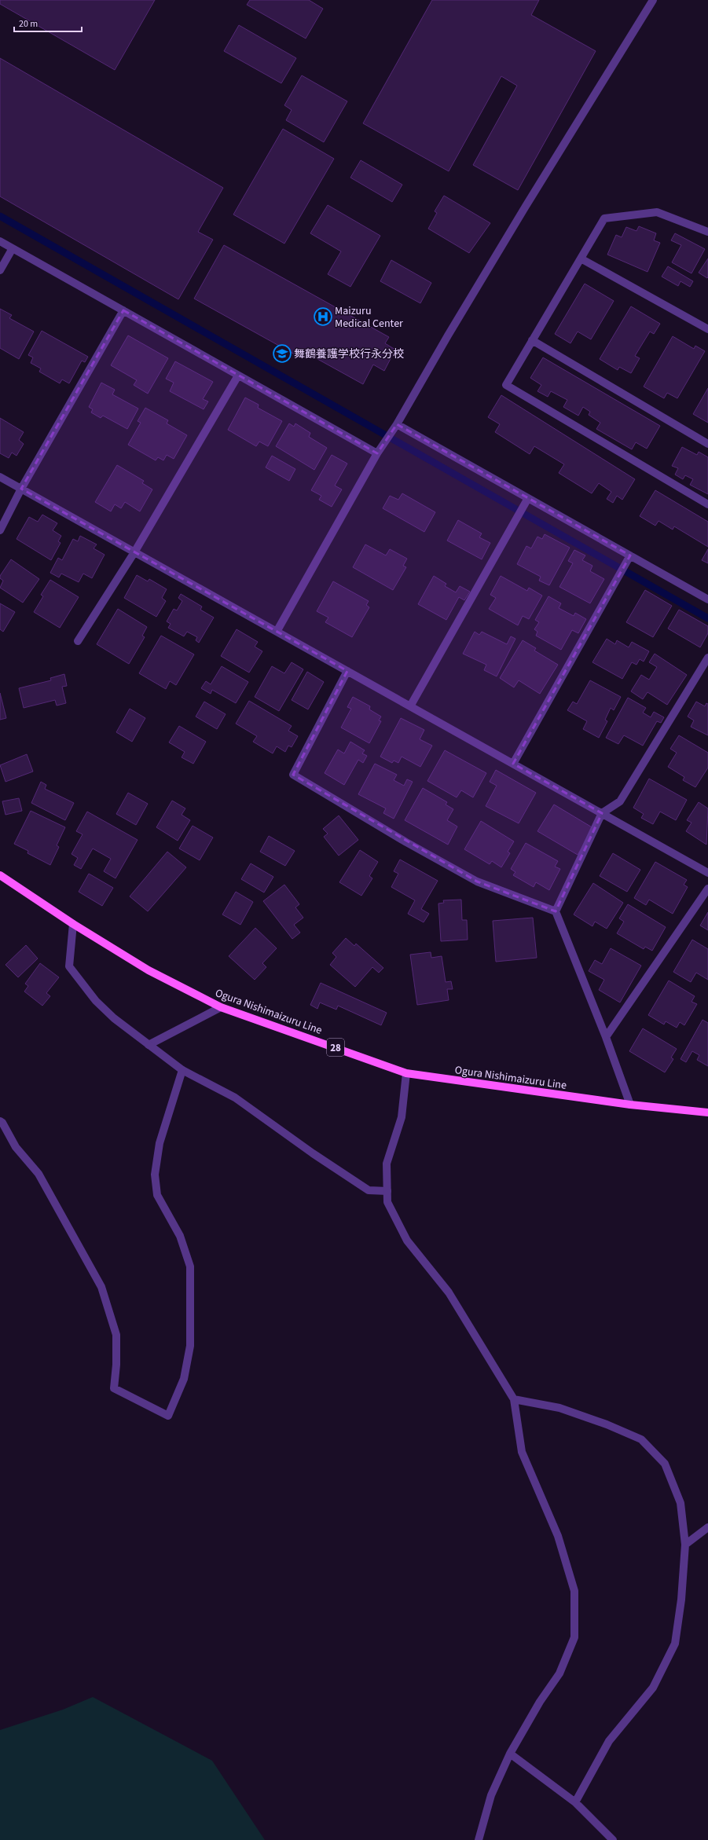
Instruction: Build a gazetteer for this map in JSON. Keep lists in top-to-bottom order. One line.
{"streets":{"main road":["Ogura Nishimaizuru Line","28"]},"places":{"hospital":["Maizuru Medical Center"],"school or university":["舞鶴養護学校行永分校"]},"scale_bar":"20 m"}
